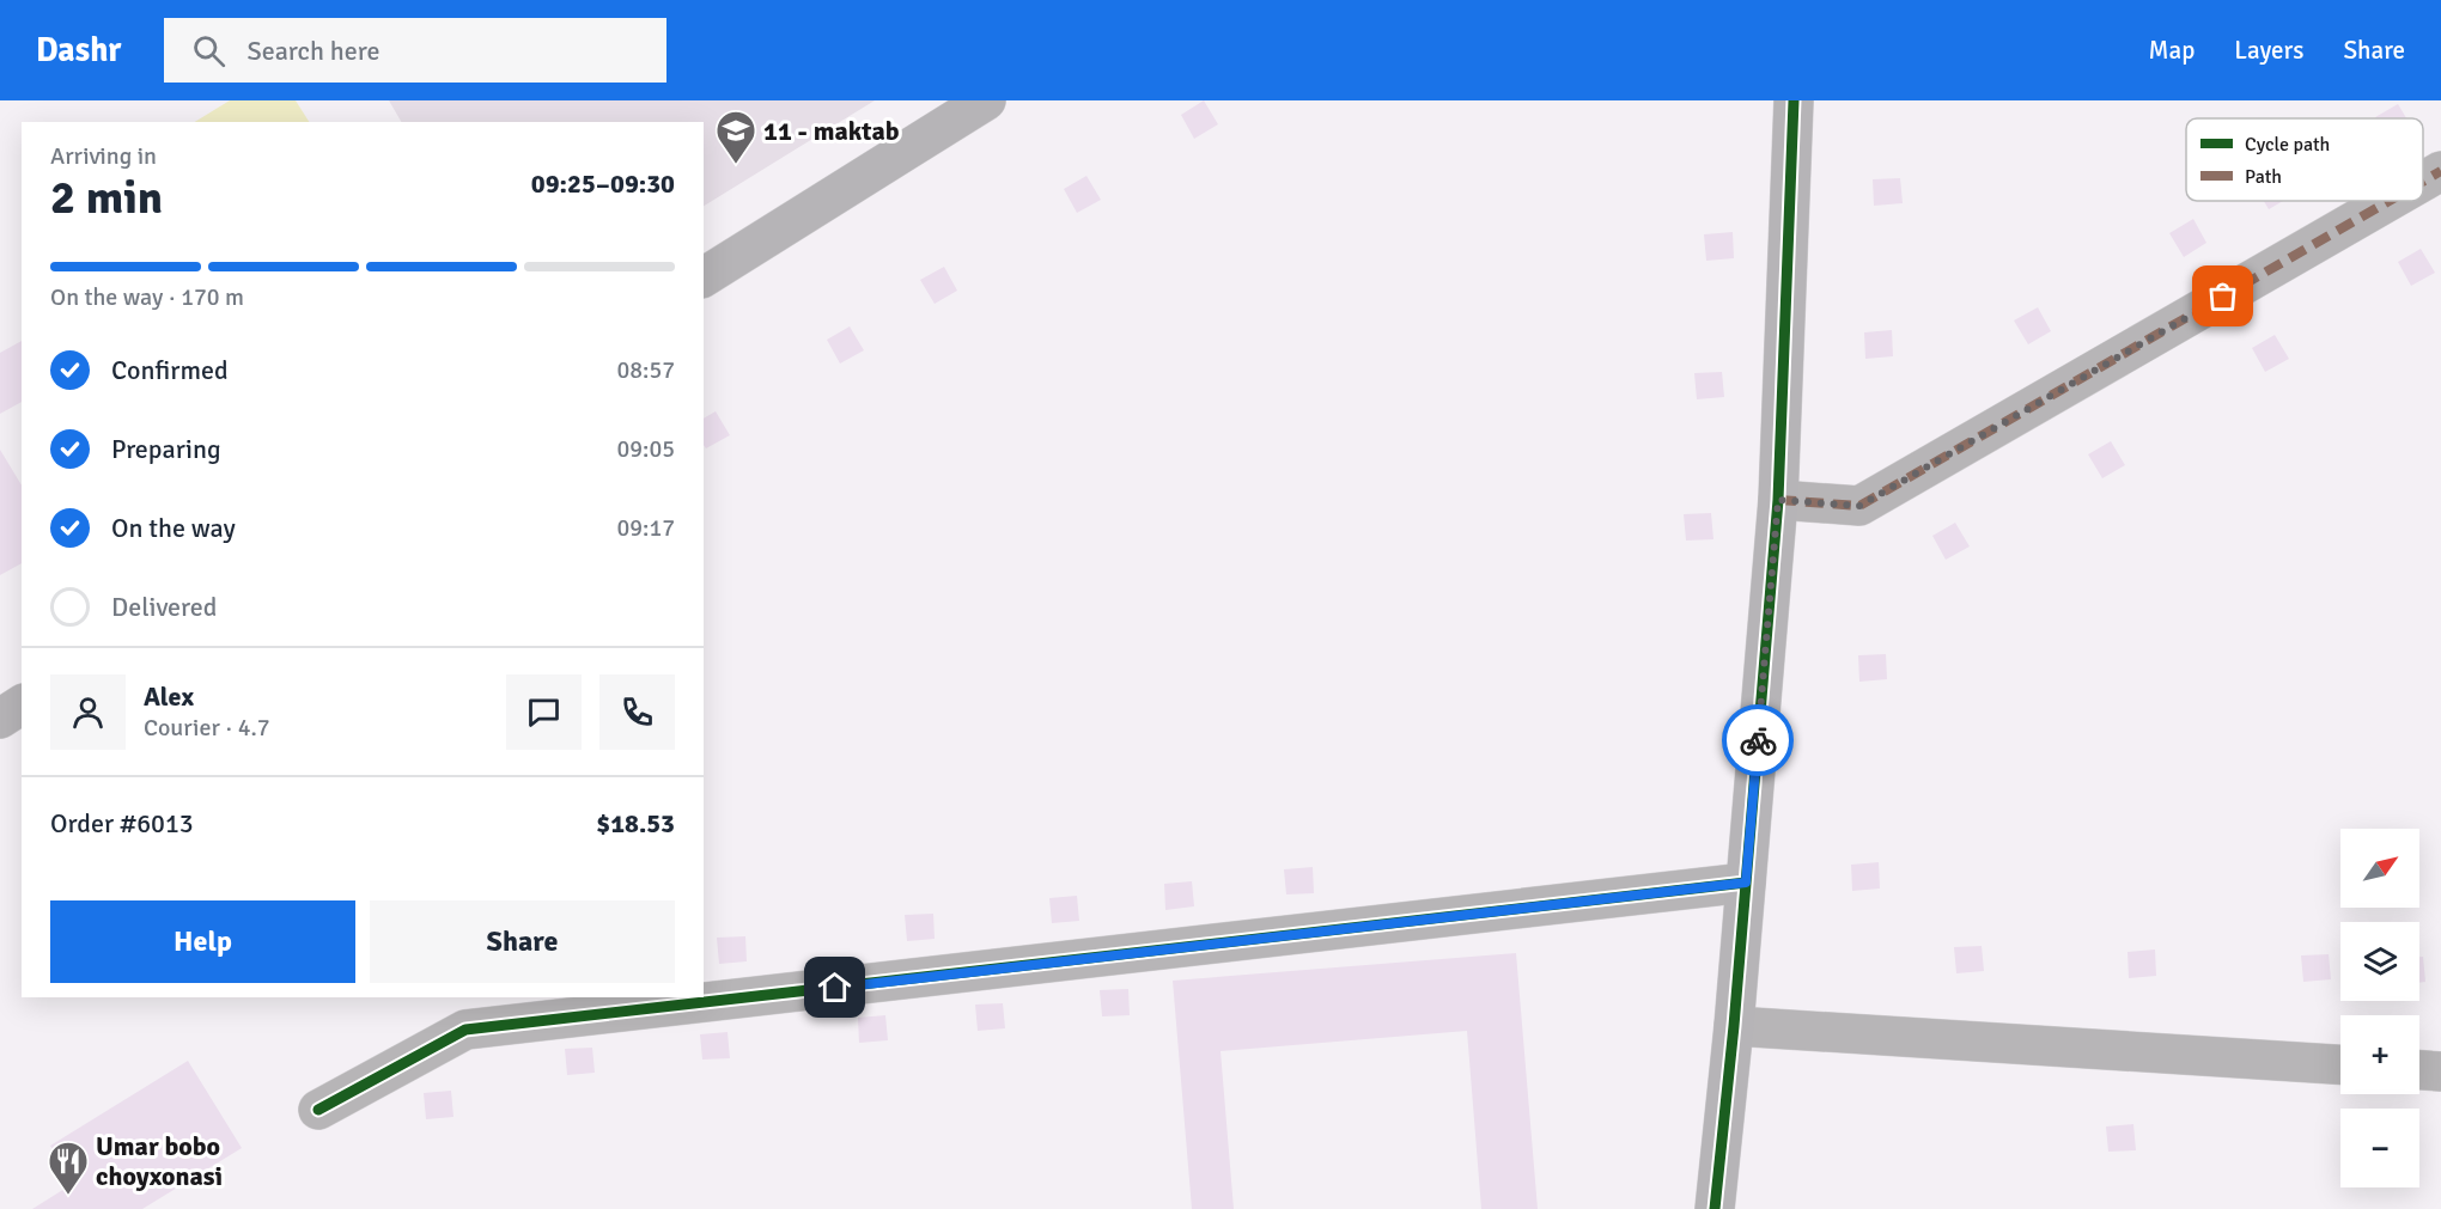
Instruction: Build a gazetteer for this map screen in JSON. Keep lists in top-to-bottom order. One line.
{"places":{"school or university":["11 - maktab"],"restaurant":["Umar bobo choyxonasi"]},"legend":["Cycle path","Path"],"north":"top right","page":{"header":"Dashr","search":"Search here","nav":["Map","Layers","Share"],"heading":["2 min","Arriving in","09:25–09:30"],"panel":["Alex","Courier · 4.7","Order #6013","$18.53"],"bar":"On the way · 170 m","list":[["Confirmed","08:57"],["Preparing","09:05"],["On the way","09:17"],"Delivered"],"map_buttons":["+","−"],"buttons":["Help","Share"]}}
